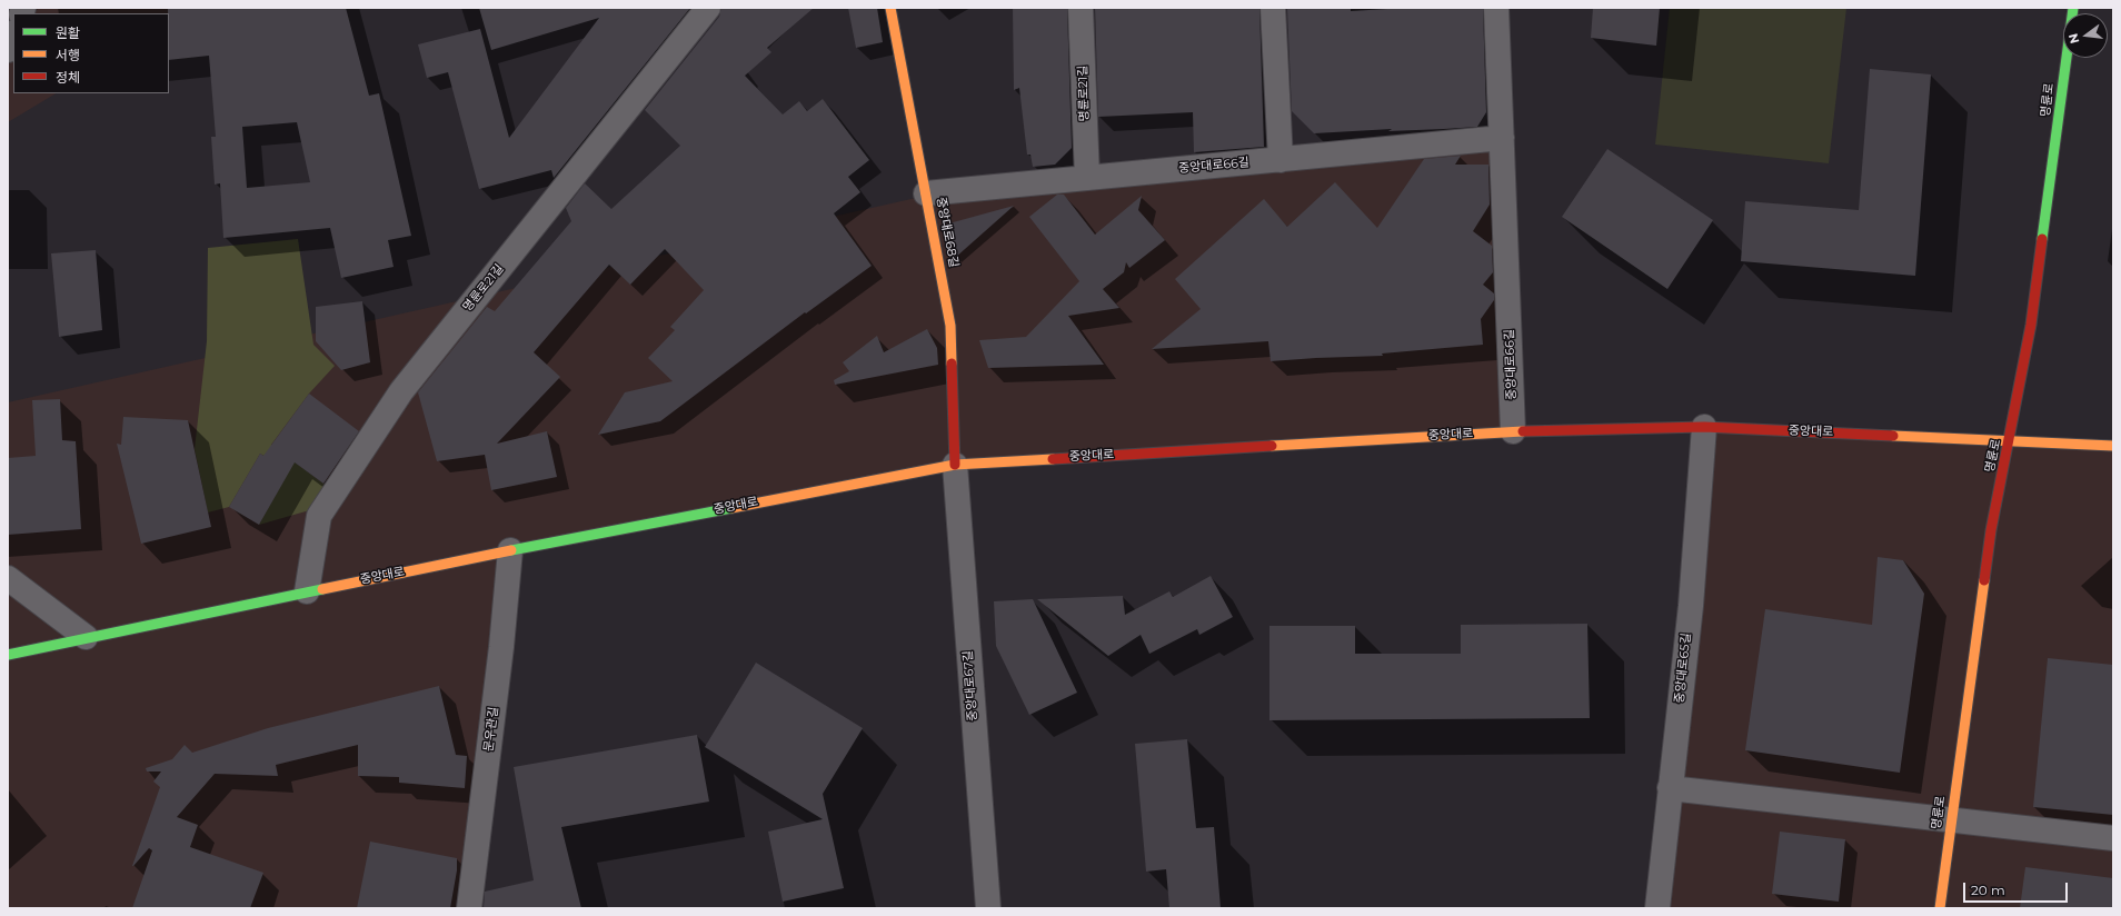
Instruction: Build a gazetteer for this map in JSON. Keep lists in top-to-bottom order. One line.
{"streets":{"main road":["명륜로","중앙대로68길","중앙대로"],"street":["명륜로21길","중앙대로66길","중앙대로65길","중앙대로67길","문우관길"]},"crossings":[["명륜로21길","중앙대로66길"],["명륜로21길","중앙대로"],["명륜로","중앙대로"],["중앙대로66길","중앙대로68길"],["중앙대로66길","중앙대로"],["중앙대로68길","중앙대로"],["중앙대로68길","중앙대로67길"],["중앙대로","중앙대로65길"],["중앙대로","중앙대로67길"],["중앙대로","문우관길"]],"legend":["원활","서행","정체"],"scale_bar":"20 m","north":"left"}
